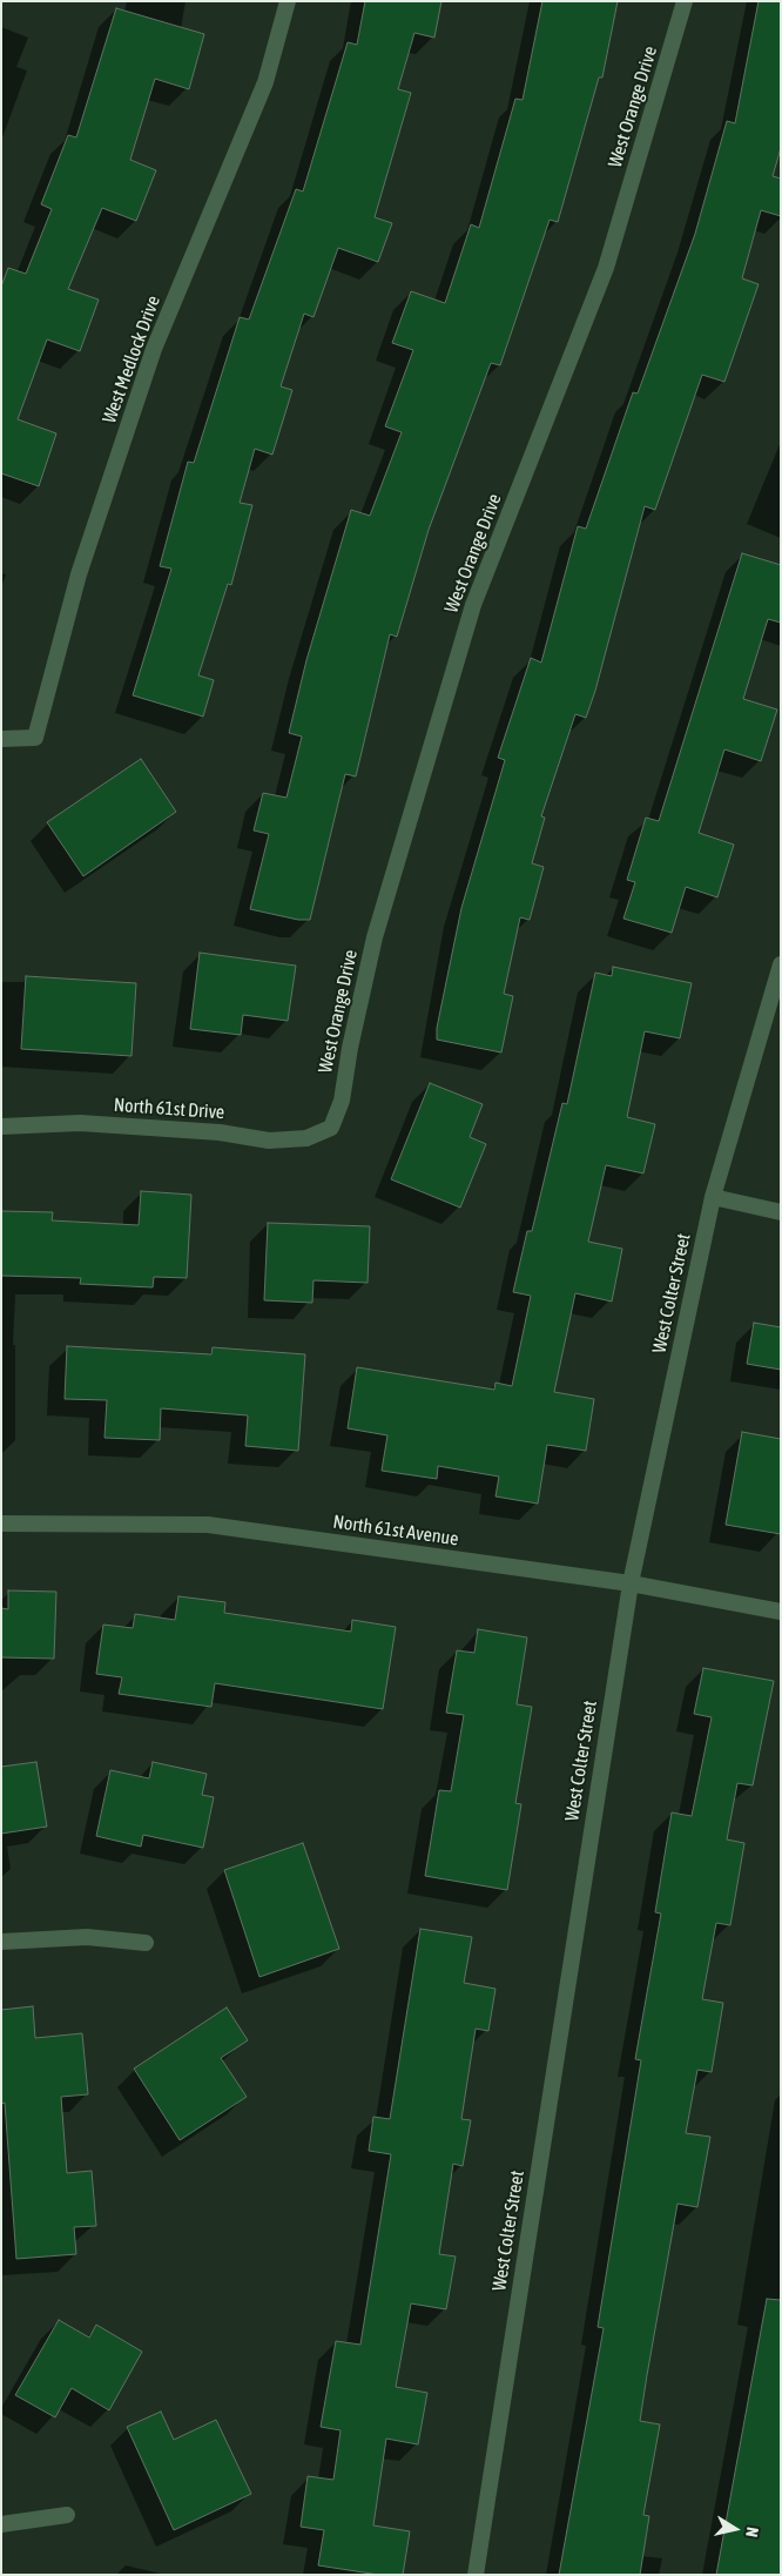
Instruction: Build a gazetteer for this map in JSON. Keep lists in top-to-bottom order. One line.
{"streets":{"street":["West Orange Drive","West Medlock Drive","North 61st Drive","West Colter Street","North 61st Avenue"]},"crossings":[["West Orange Drive","North 61st Drive"],["West Colter Street","North 61st Avenue"]],"north":"right"}
